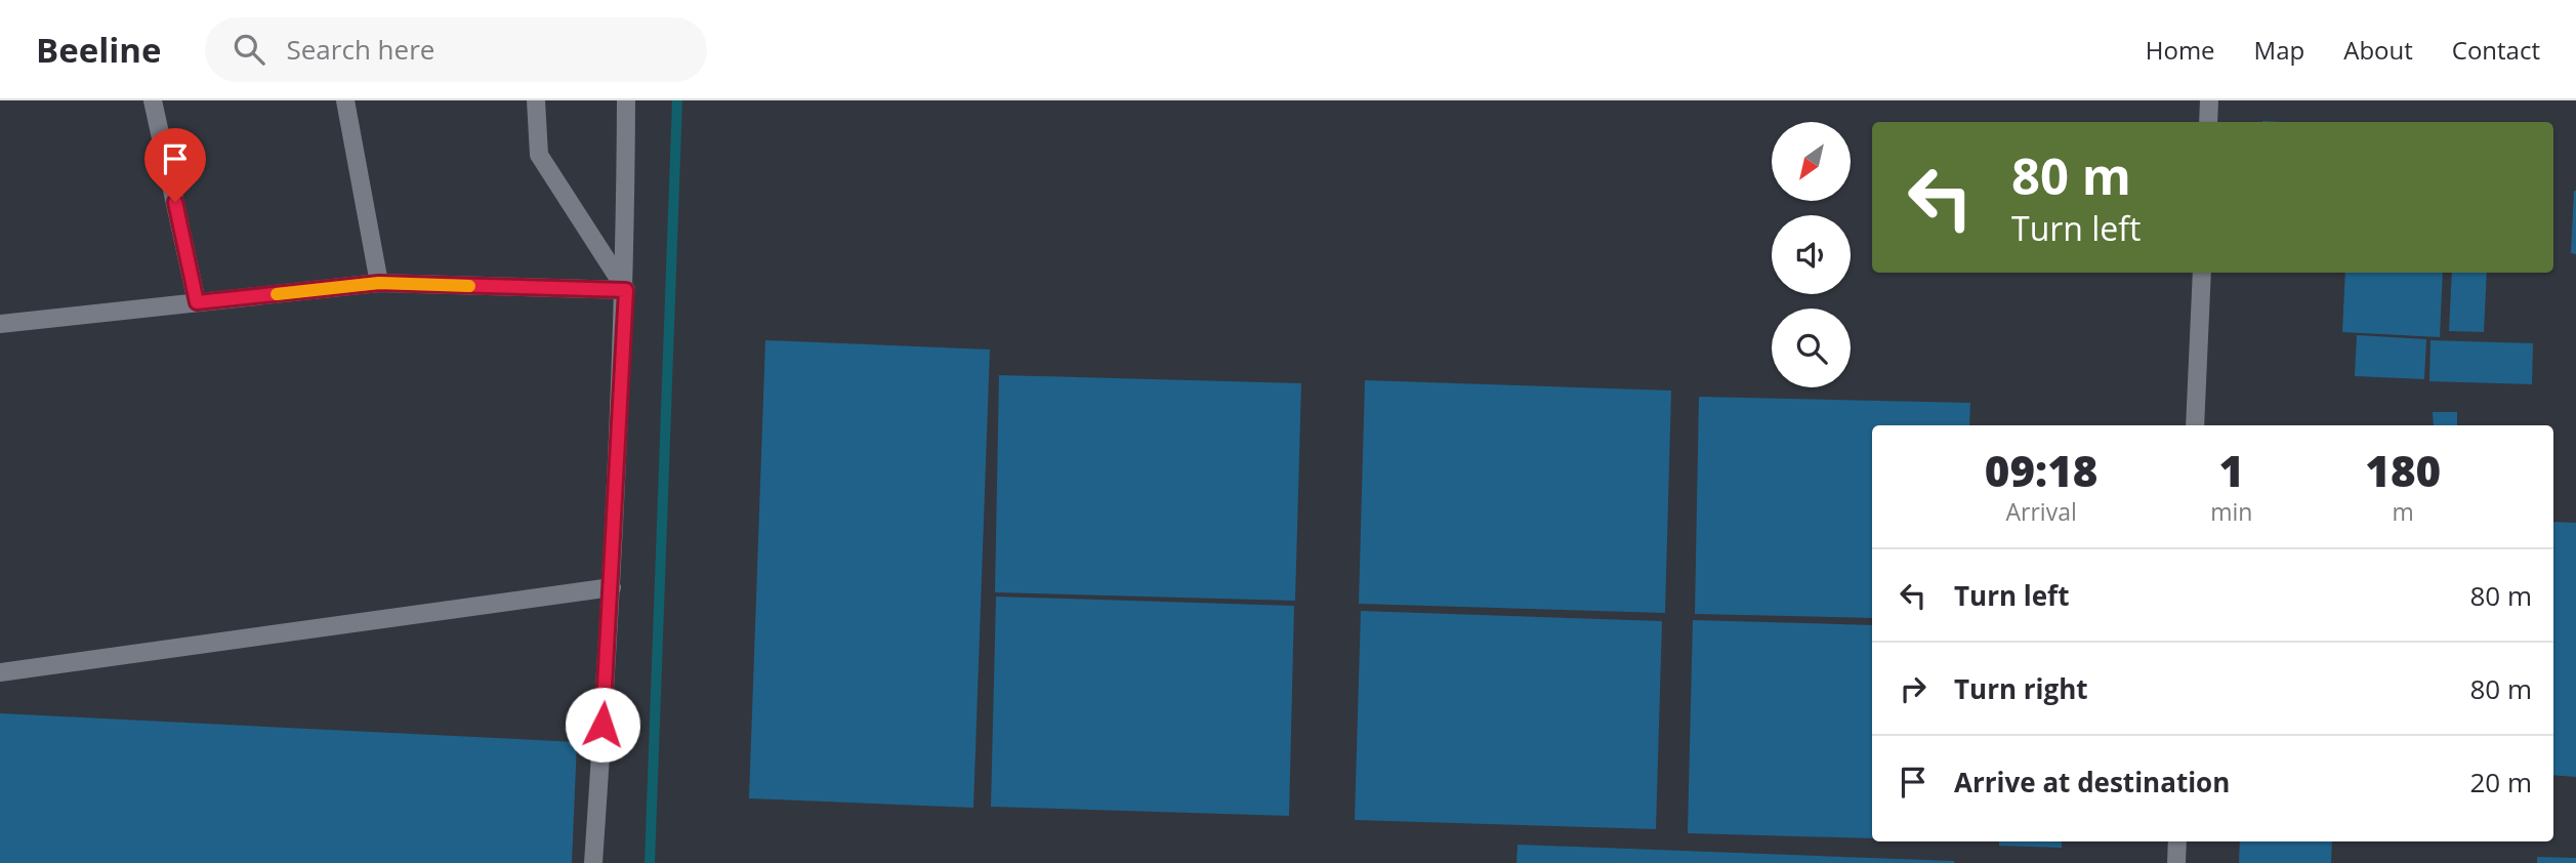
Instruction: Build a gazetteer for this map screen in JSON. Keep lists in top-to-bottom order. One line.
{"north":"bottom left","page":{"header":"Beeline","search":"Search here","nav":["Home","Map","About","Contact"],"turn":["80 m","Turn left"],"eta":["09:18","Arrival","1","min","180","m"],"list":[{"name":"Turn left","value":"80 m"},{"name":"Turn right","value":"80 m"},{"name":"Arrive at destination","value":"20 m"}]}}
